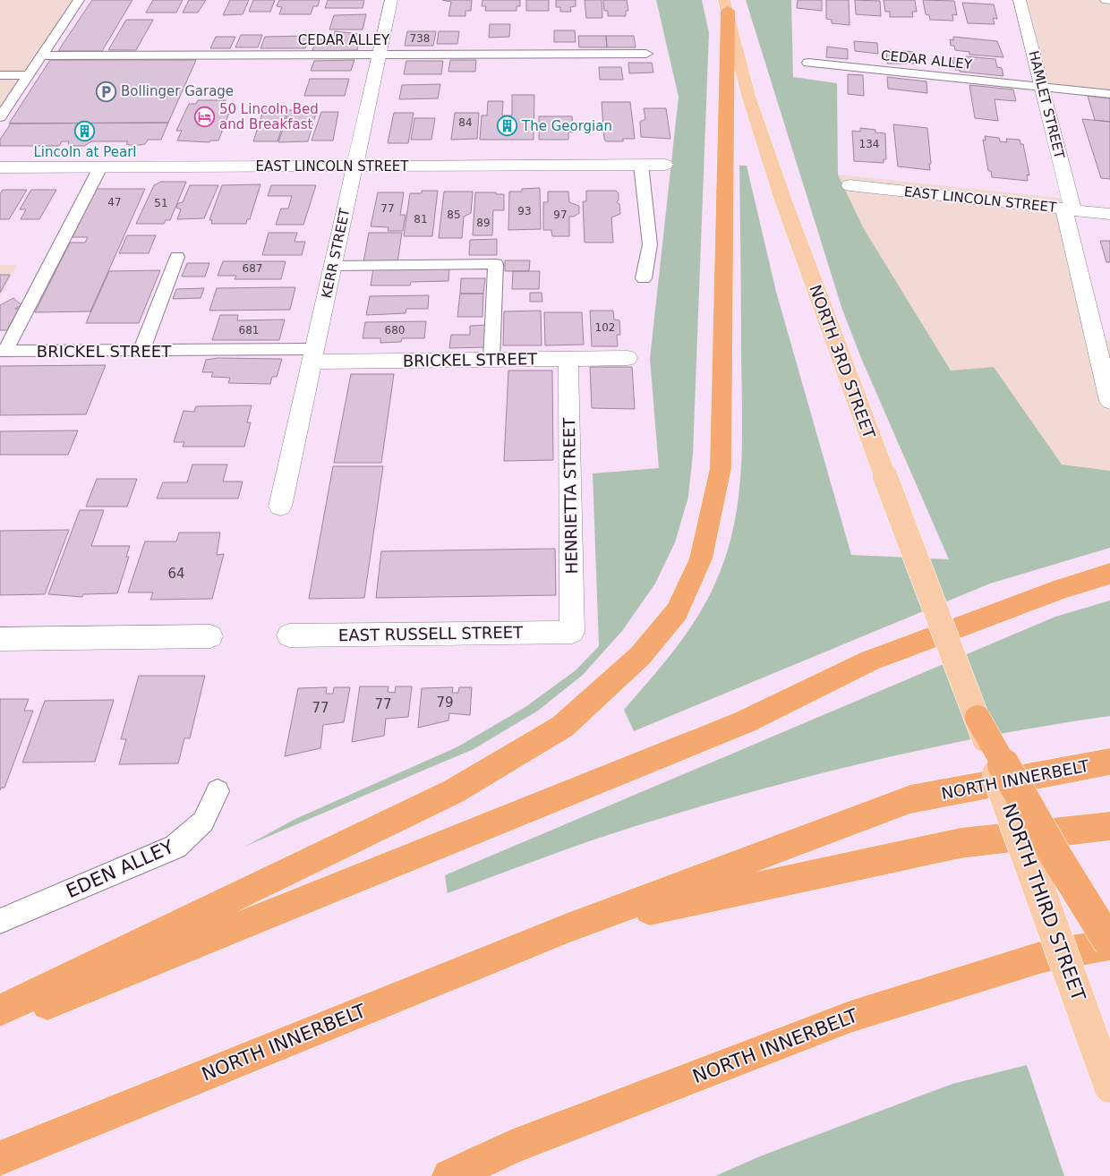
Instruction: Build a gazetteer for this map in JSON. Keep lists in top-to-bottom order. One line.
{"streets":{"highway":["NORTH INNERBELT"],"main road":["NORTH 3RD STREET","NORTH THIRD STREET"],"street":["HAMLET STREET","EAST LINCOLN STREET","KERR STREET","BRICKEL STREET","HENRIETTA STREET","EAST RUSSELL STREET"],"lane":["CEDAR ALLEY","EDEN ALLEY"]},"crossings":[["CEDAR ALLEY","HAMLET STREET"],["CEDAR ALLEY","KERR STREET"],["HAMLET STREET","EAST LINCOLN STREET"],["EAST LINCOLN STREET","KERR STREET"],["KERR STREET","BRICKEL STREET"],["BRICKEL STREET","HENRIETTA STREET"],["NORTH 3RD STREET","NORTH THIRD STREET"],["HENRIETTA STREET","EAST RUSSELL STREET"]],"places":{"parking":["Bollinger Garage"],"hotel":["50 Lincoln Bed and Breakfast"],"building":["The Georgian","Lincoln at Pearl"]},"house_numbers":["738","84","134","47","51","77","93","85","97","81","89","687","102","681","680","64","79","77","77"]}
